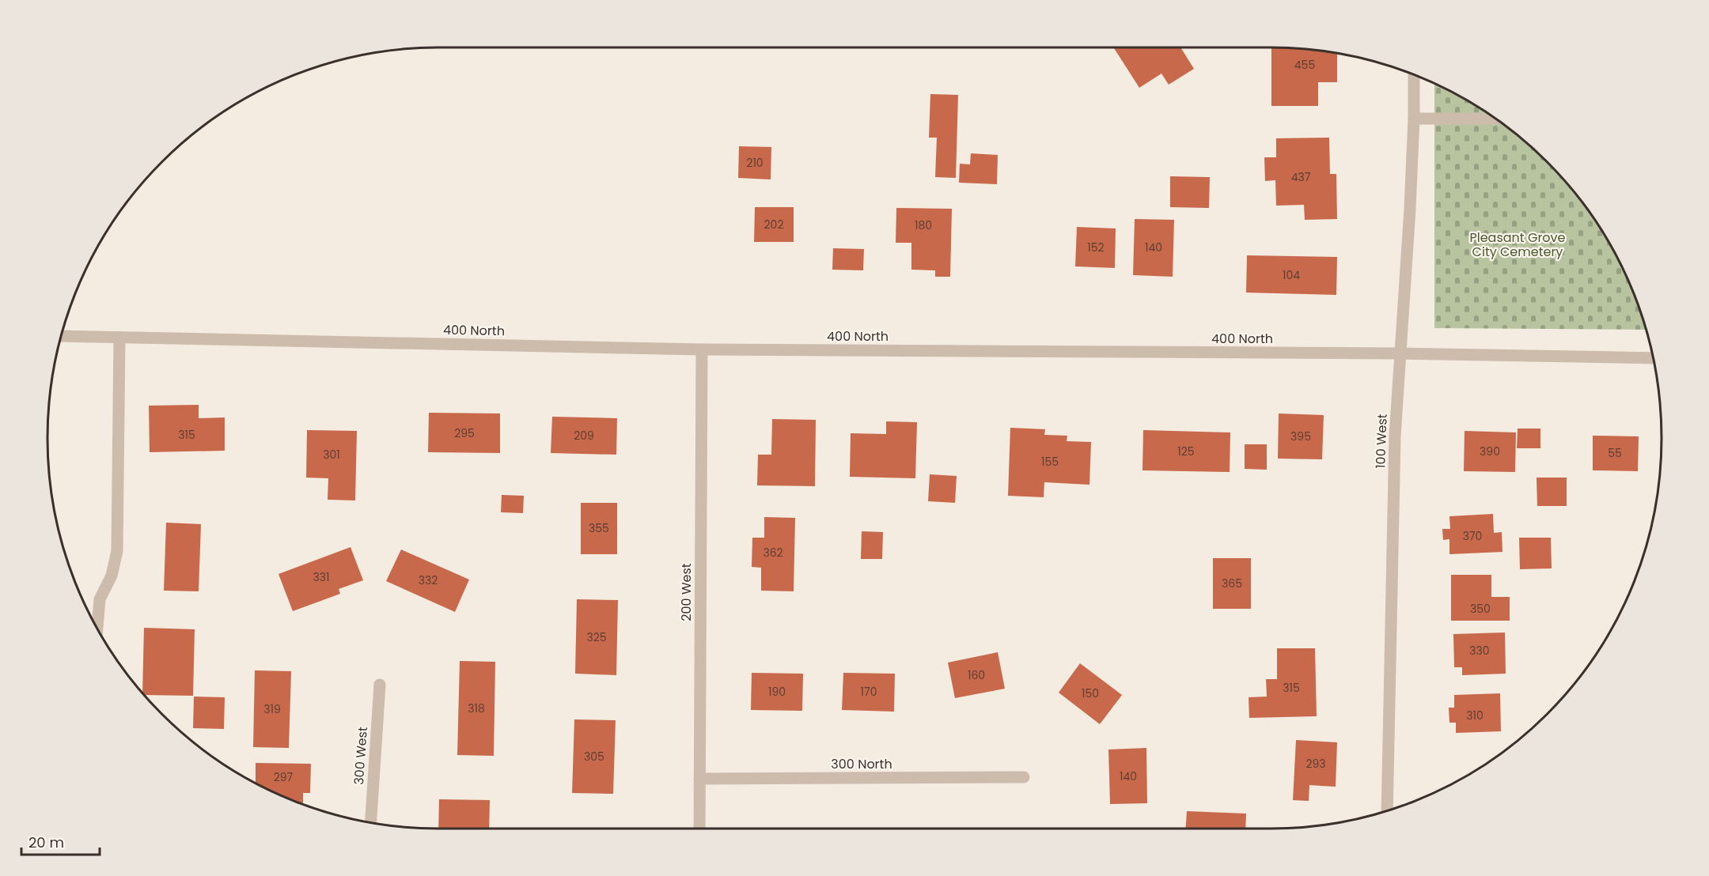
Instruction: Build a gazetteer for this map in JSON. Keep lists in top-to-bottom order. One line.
{"streets":{"street":["400 North","100 West","200 West","300 West","300 North"]},"crossings":[["400 North","100 West"],["400 North","200 West"],["200 West","300 North"]],"parks":["Pleasant Grove City Cemetery"],"house_numbers":["455","210","437","202","180","152","140","104","295","315","209","395","125","390","55","301","155","355","370","362","331","332","365","350","325","330","160","315","190","170","150","318","319","310","305","293","140","297"],"scale_bar":"20 m"}
